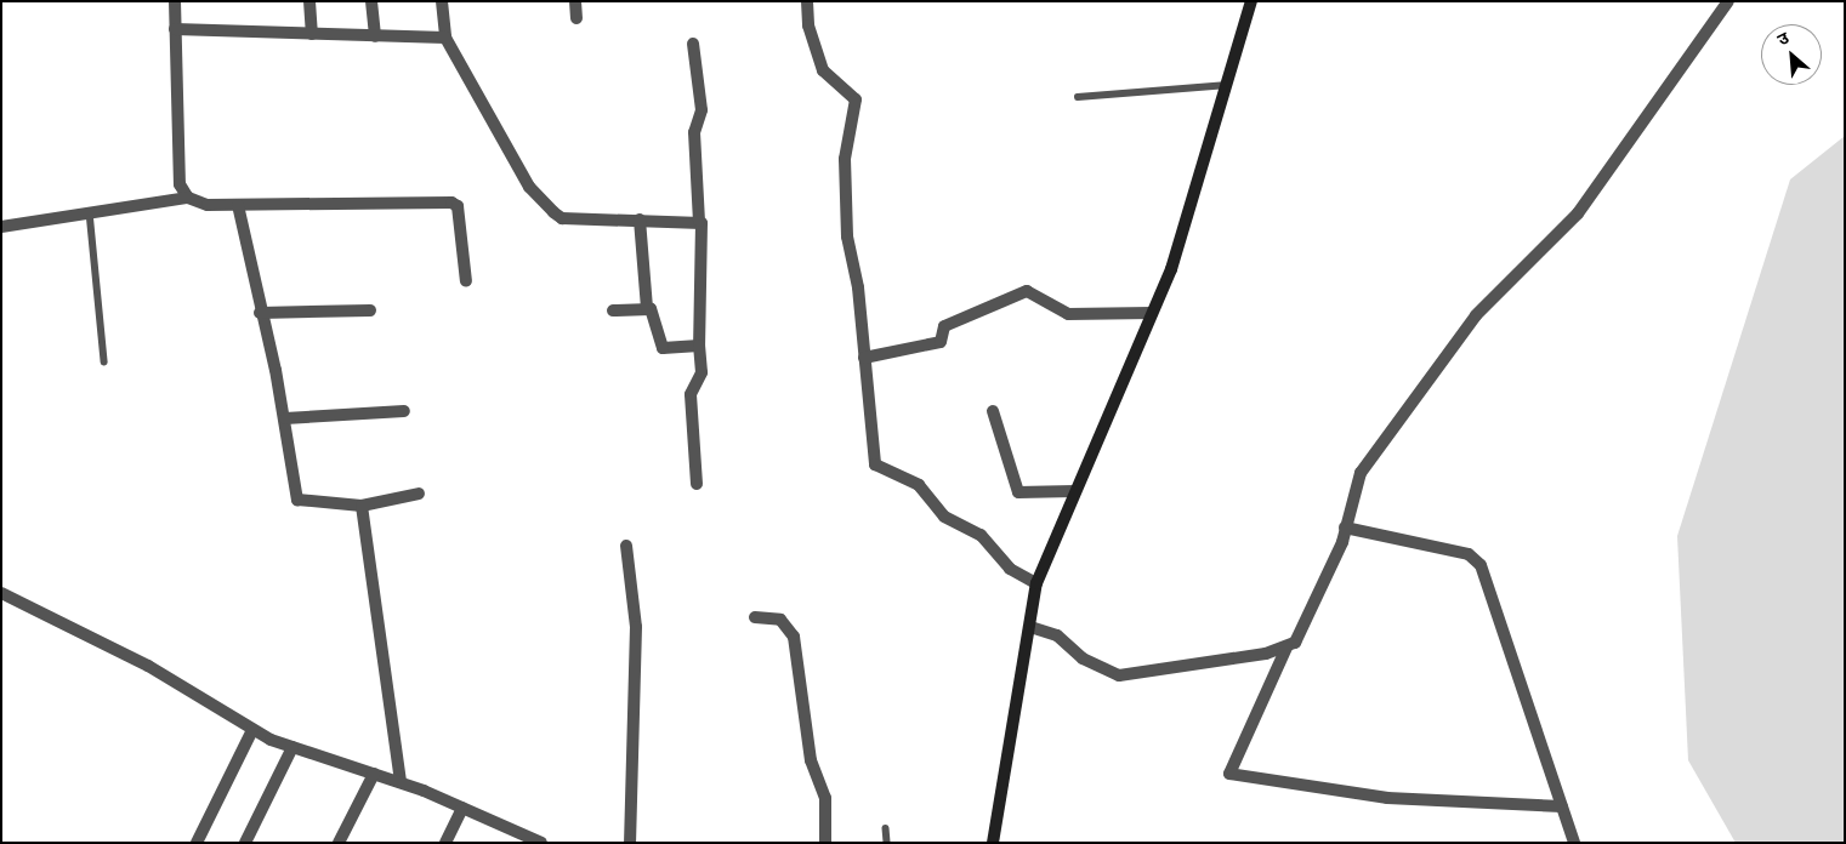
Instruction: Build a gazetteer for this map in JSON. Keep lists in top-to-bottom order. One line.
{"north":"top left"}
